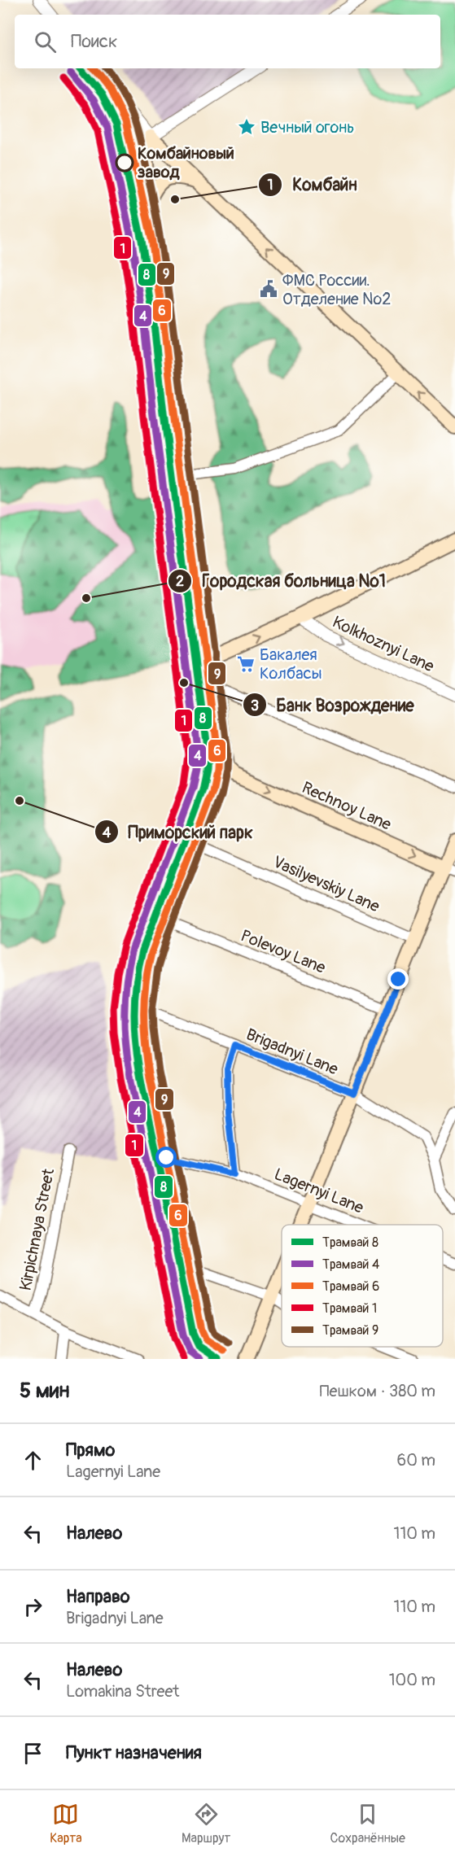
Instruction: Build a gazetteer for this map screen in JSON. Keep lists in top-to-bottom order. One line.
{"streets":{"main road":["Rechnoy Lane"],"street":["Kolkhoznyi Lane","Vasilyevskiy Lane","Polevoy Lane","Brigadnyi Lane","Lagernyi Lane","Kirpichnaya Street"]},"one_way":["Rechnoy Lane"],"places":{"place":["Вечный огонь"],"other":["Комбайновый завод","Комбайн","Городская больница №1","Банк Возрождение","Приморский парк"],"public building":["ФМС России. Отделение №2"],"supermarket":["Бакалея Колбасы"]},"lines":["tram line 8","tram line 6","tram line 9","tram line 4","tram line 1"],"legend":["Трамвай 8","Трамвай 4","Трамвай 6","Трамвай 1","Трамвай 9"],"page":{"search":"Поиск","heading":["5 мин","Пешком · 380 m"],"list":[["Прямо","Lagernyi Lane","60 m"],["Налево","110 m"],["Направо","Brigadnyi Lane","110 m"],["Налево","Lomakina Street","100 m"],"Пункт назначения"],"nav":["Карта","Маршрут","Сохранённые"]}}
